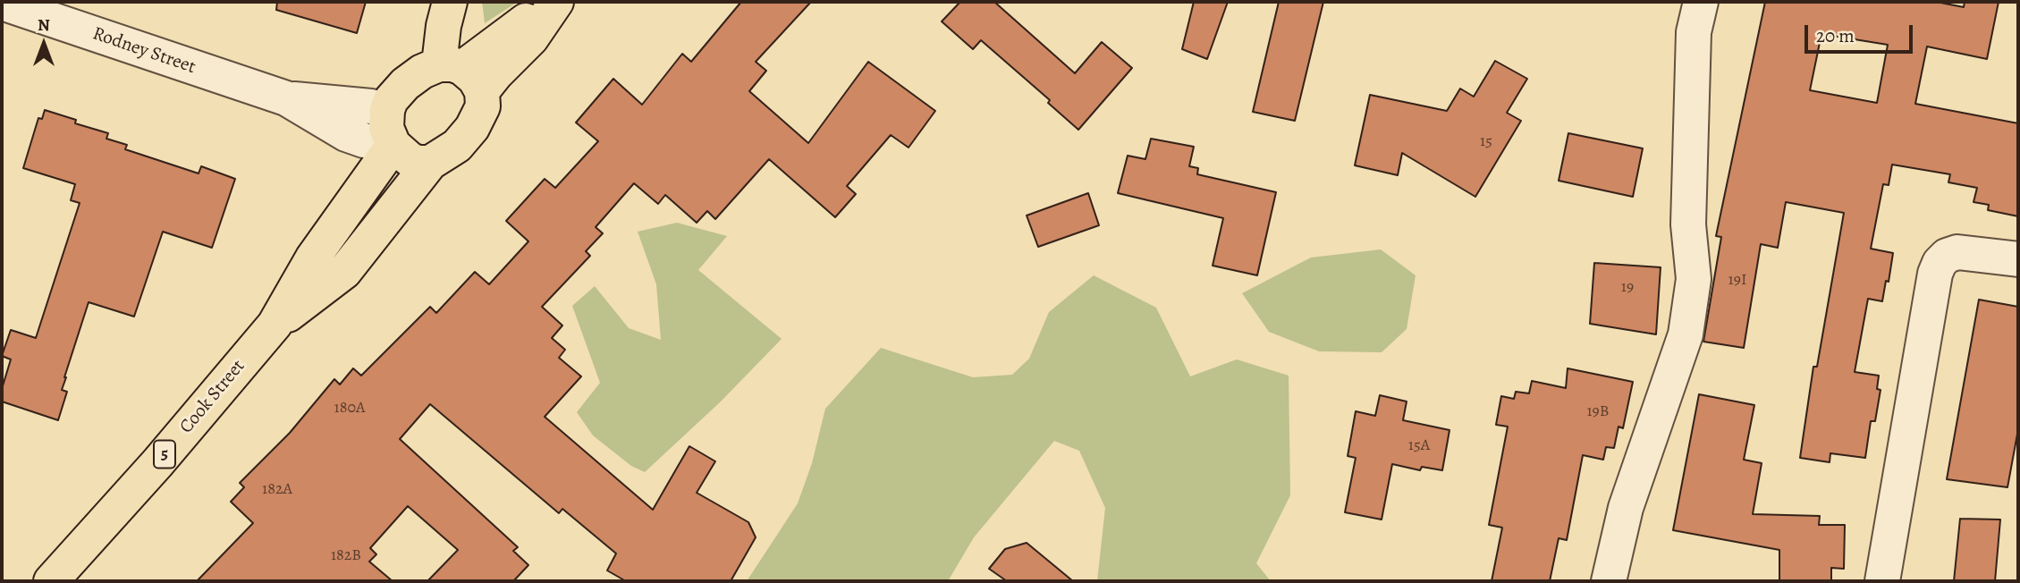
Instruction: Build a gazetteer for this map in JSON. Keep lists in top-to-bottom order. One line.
{"streets":{"main road":["Cook Street","5"],"street":["Rodney Street"]},"crossings":[["Rodney Street","Cook Street"],["Rodney Street","5"],["Cook Street","5"]],"house_numbers":["15","19I","19","180A","19B","15A","182A","182B"],"scale_bar":"20 m","north":"top"}
